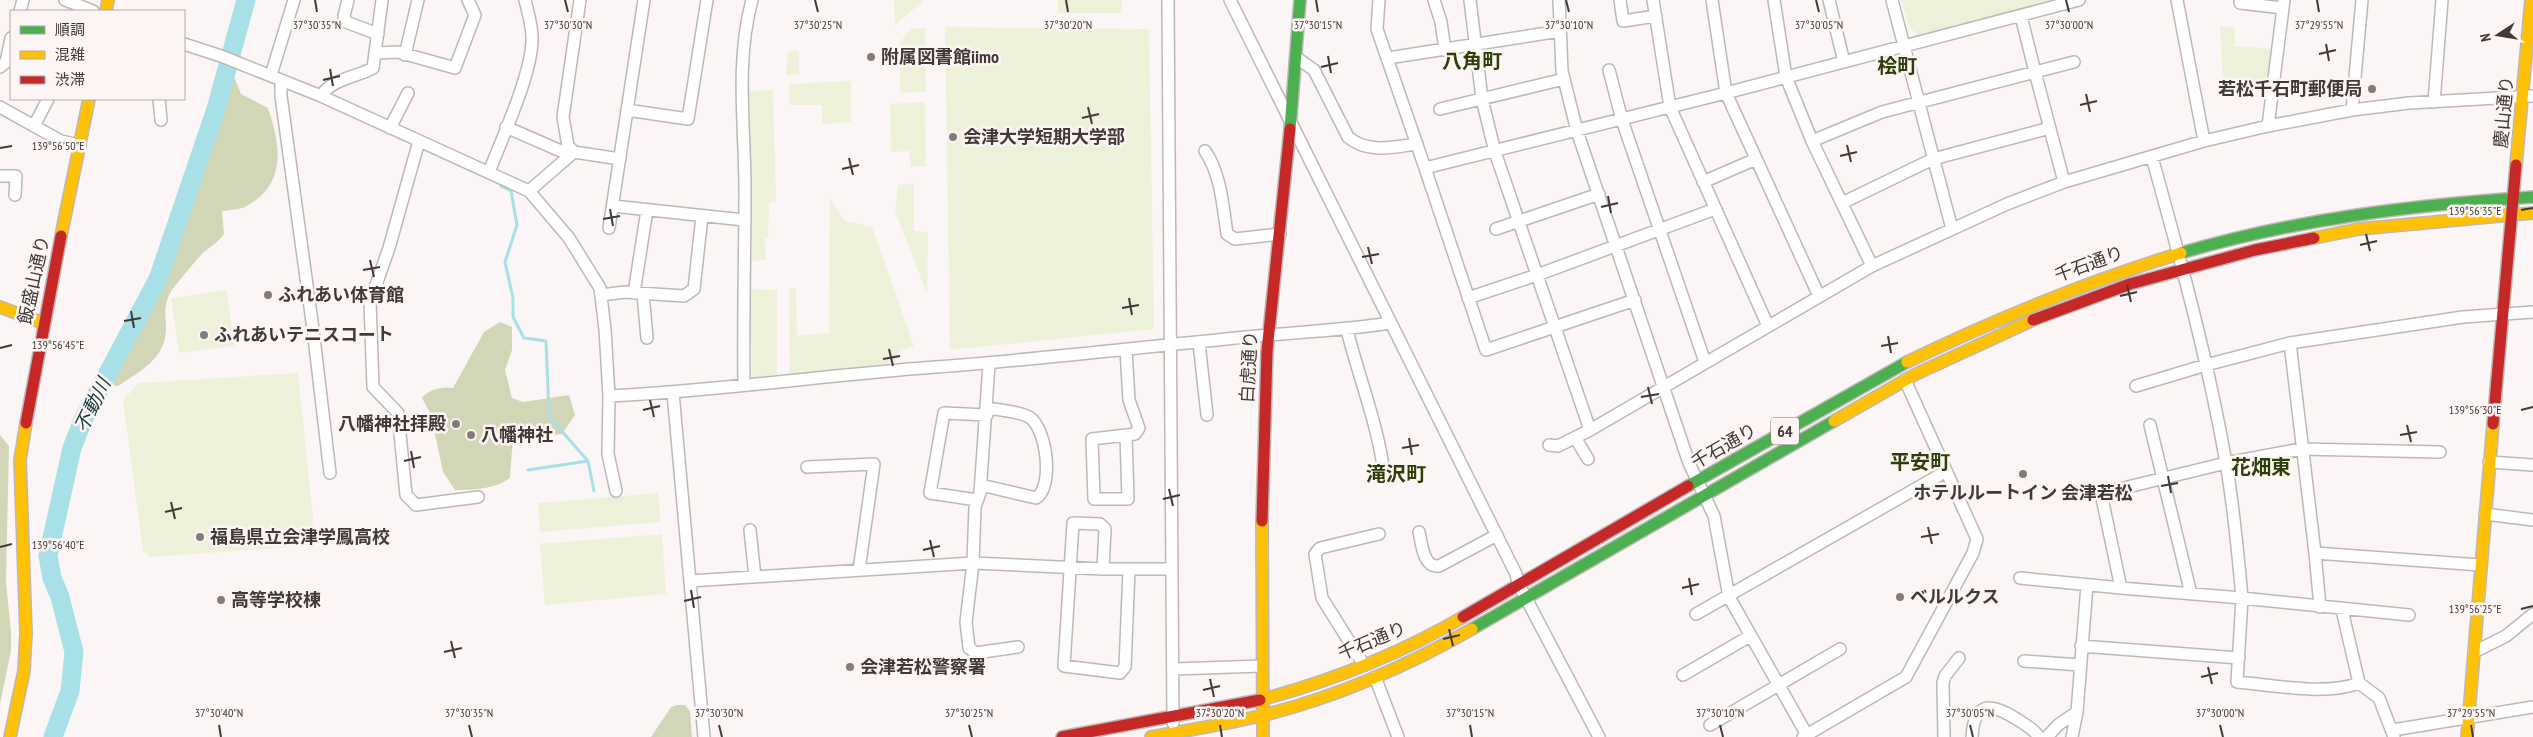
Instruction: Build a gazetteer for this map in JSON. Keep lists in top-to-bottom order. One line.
{"streets":{"main road":["慶山通り","千石通り","飯盛山通り","白虎通り","64"]},"crossings":[["慶山通り","千石通り"],["千石通り","白虎通り"]],"districts":["八角町","桧町","平安町","花畑東","滝沢町"],"water":["不動川"],"places":["附属図書館iimo","若松千石町郵便局","会津大学短期大学部","ふれあい体育館","ふれあいテニスコート","八幡神社拝殿","八幡神社","ホテルルートイン 会津若松","福島県立会津学鳳高校","ベルルクス","高等学校棟","会津若松警察署"],"legend":["順調","混雑","渋滞"],"north":"left","coordinates":["37°30'35\"N","37°30'30\"N","37°30'25\"N","37°30'20\"N","37°30'15\"N","37°30'10\"N","37°30'05\"N","37°30'00\"N","37°29'55\"N","139°56'50\"E","139°56'35\"E","139°56'45\"E","139°56'30\"E","139°56'40\"E","139°56'25\"E","37°30'40\"N"]}
